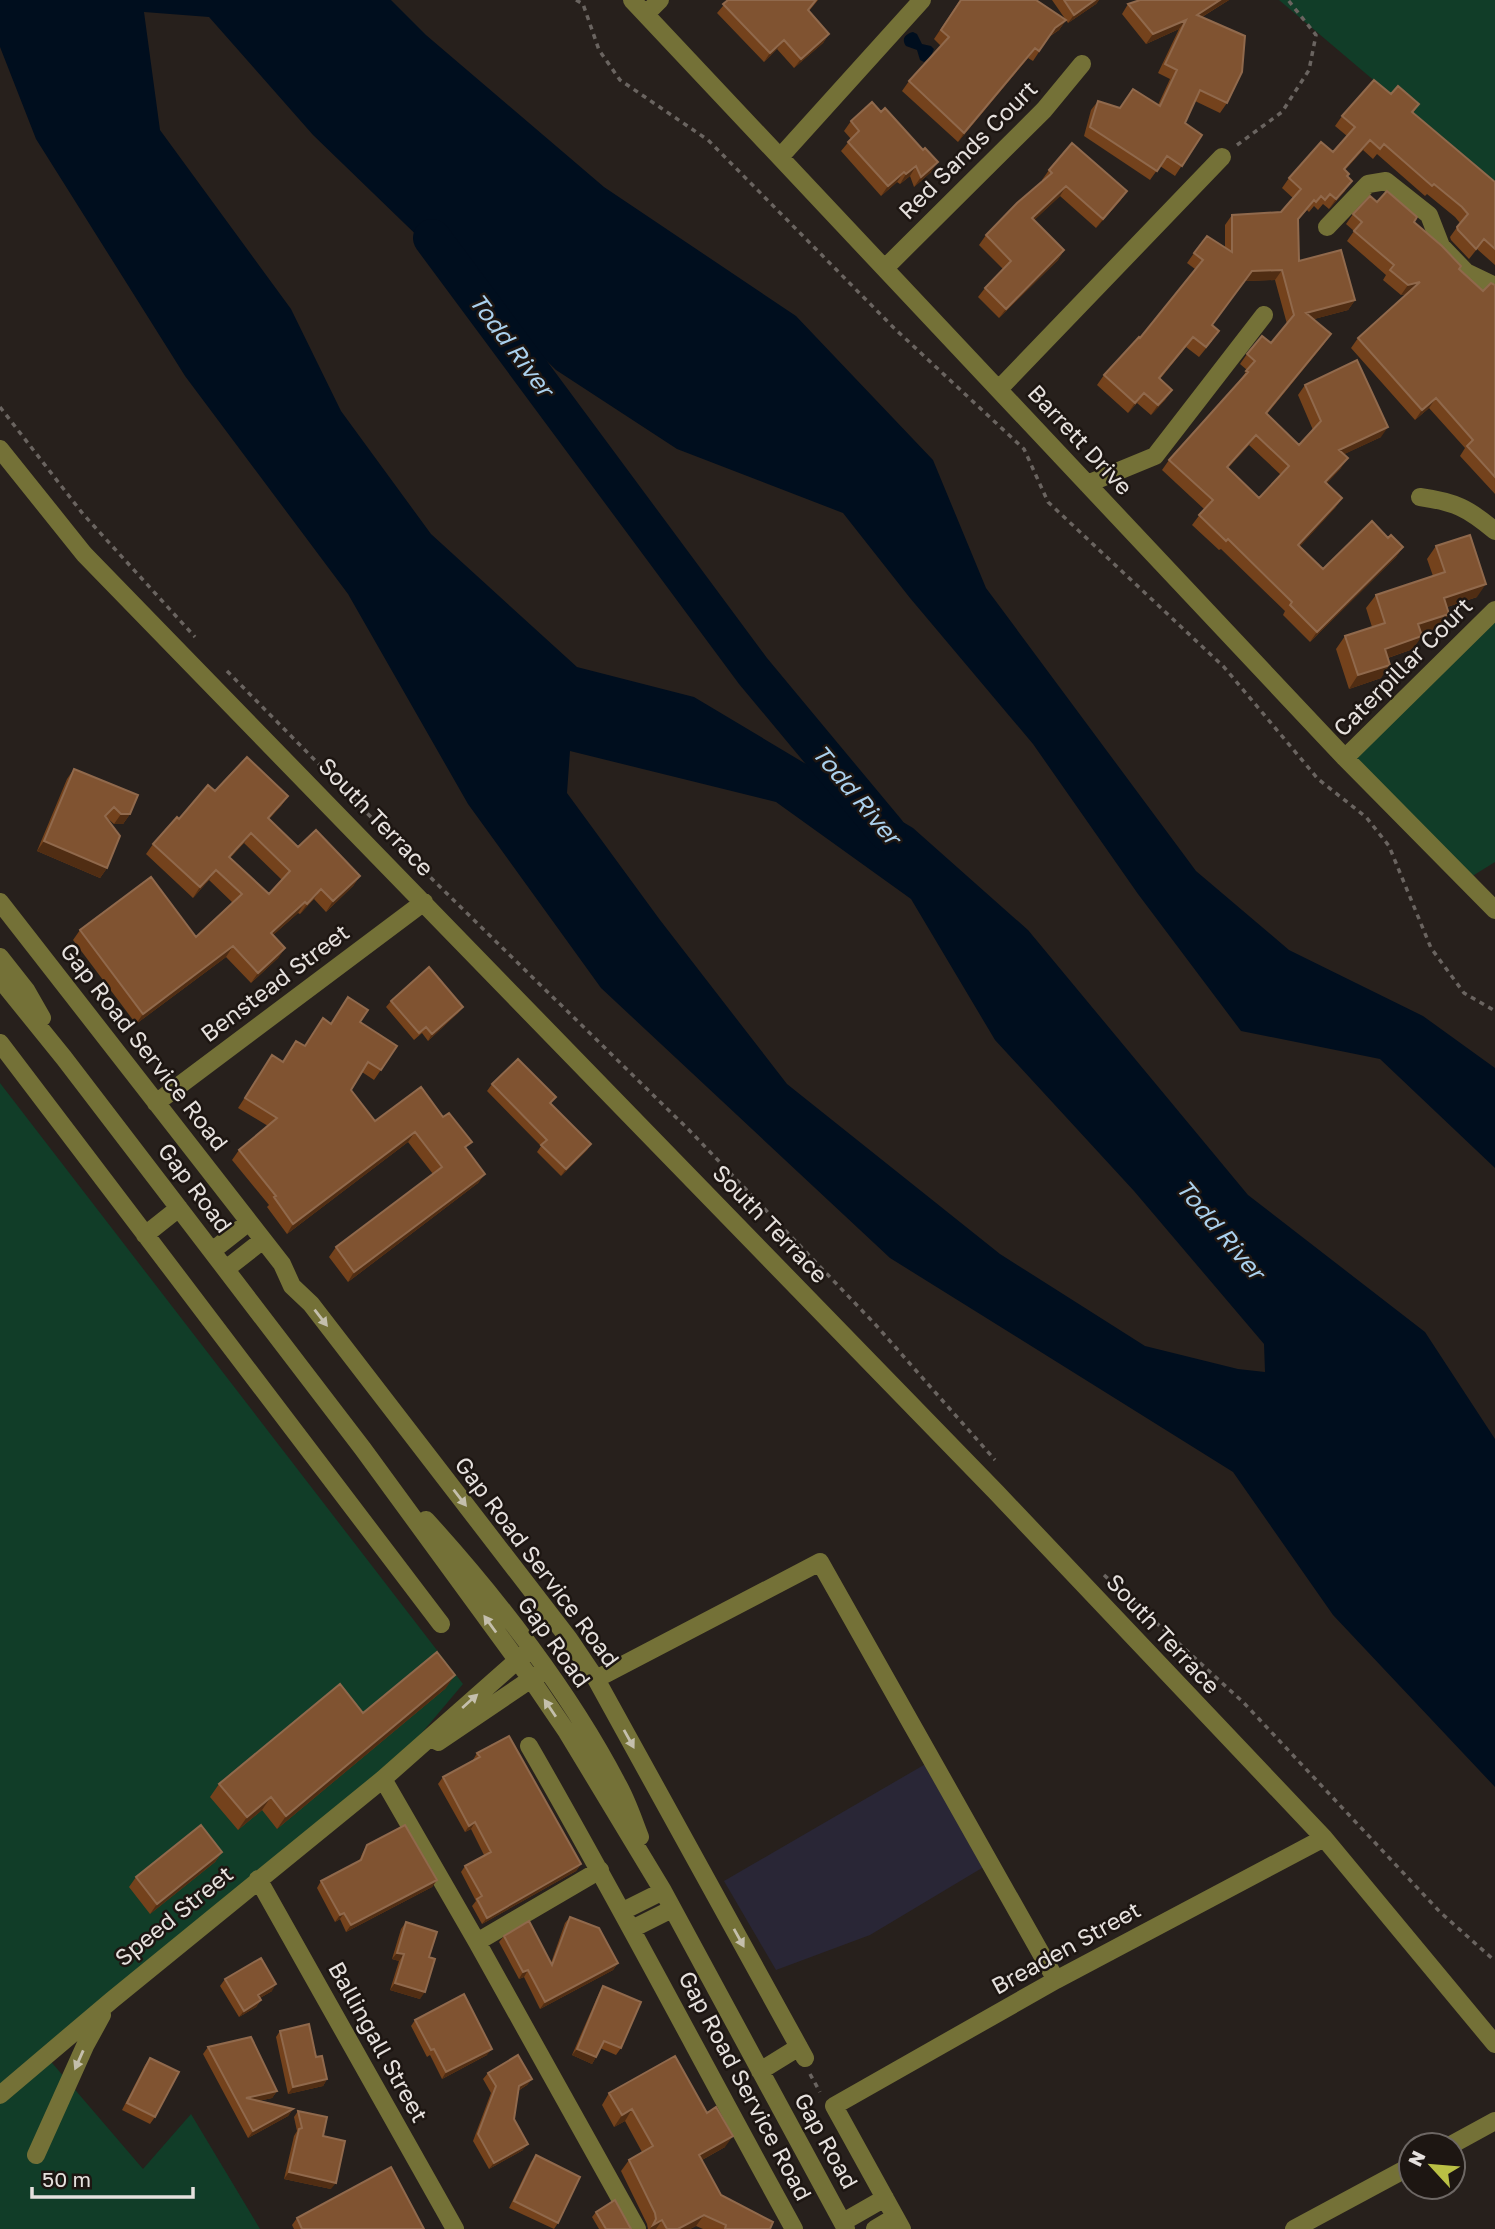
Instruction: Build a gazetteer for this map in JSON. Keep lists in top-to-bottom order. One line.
{"streets":{"street":["Red Sands Court","Barrett Drive","Caterpillar Court","South Terrace","Benstead Street","Gap Road Service Road","Gap Road","Speed Street","Breaden Street","Ballingall Street"]},"crossings":[["Red Sands Court","Barrett Drive"],["Barrett Drive","Caterpillar Court"],["South Terrace","Benstead Street"],["South Terrace","Breaden Street"],["Benstead Street","Gap Road Service Road"],["Gap Road Service Road","Gap Road"],["Gap Road","Speed Street"],["Speed Street","Ballingall Street"]],"water":["Todd River"],"scale_bar":"50 m","north":"top left"}
